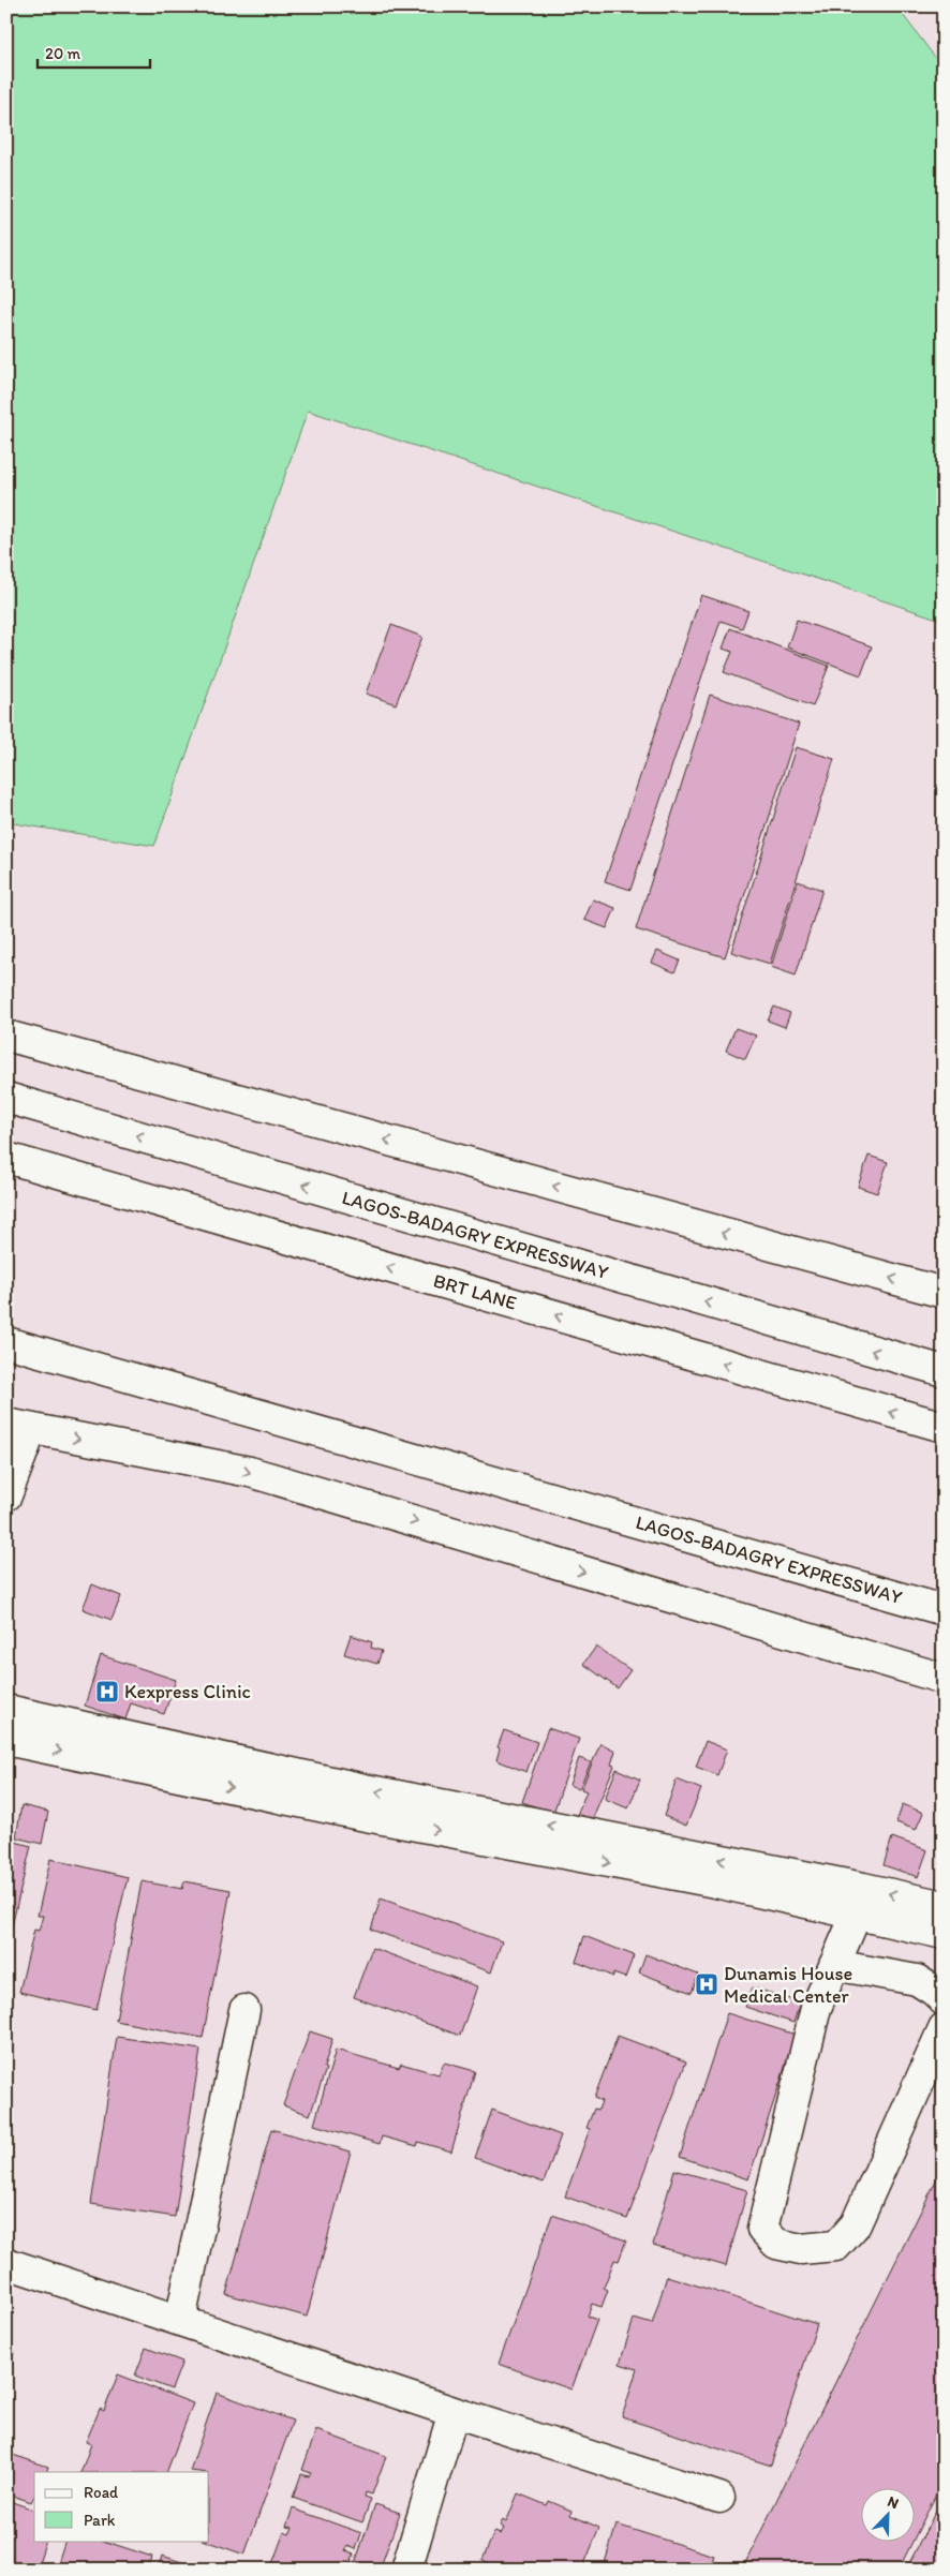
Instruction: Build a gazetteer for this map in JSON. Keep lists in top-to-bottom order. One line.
{"streets":{"main road":["LAGOS-BADAGRY EXPRESSWAY","BRT LANE"]},"places":{"hospital":["Kexpress Clinic","Dunamis House Medical Center"]},"legend":["Road","Park"],"scale_bar":"20 m","north":"top right"}
